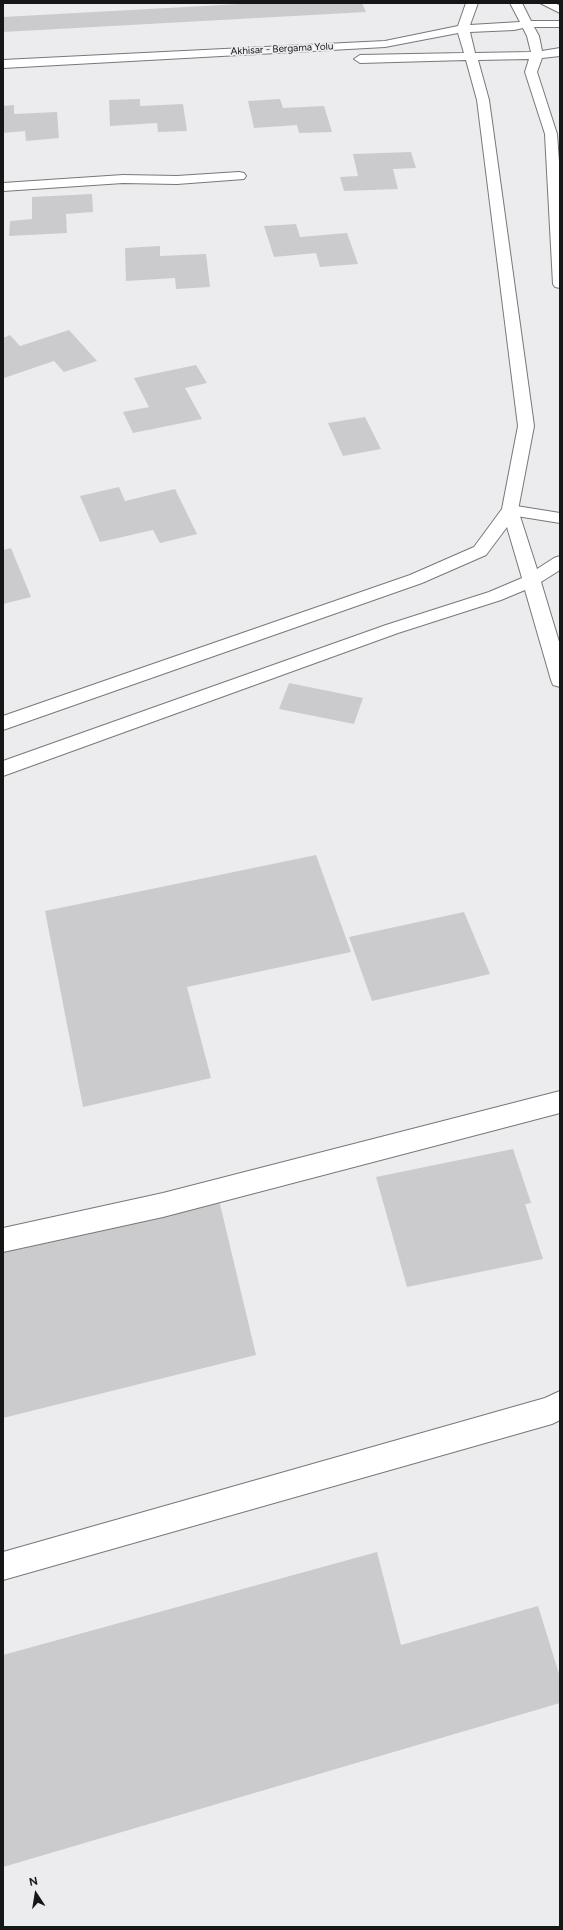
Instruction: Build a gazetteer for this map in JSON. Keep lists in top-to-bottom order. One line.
{"streets":{"main road":["Akhisar - Bergama Yolu"]},"north":"top"}
